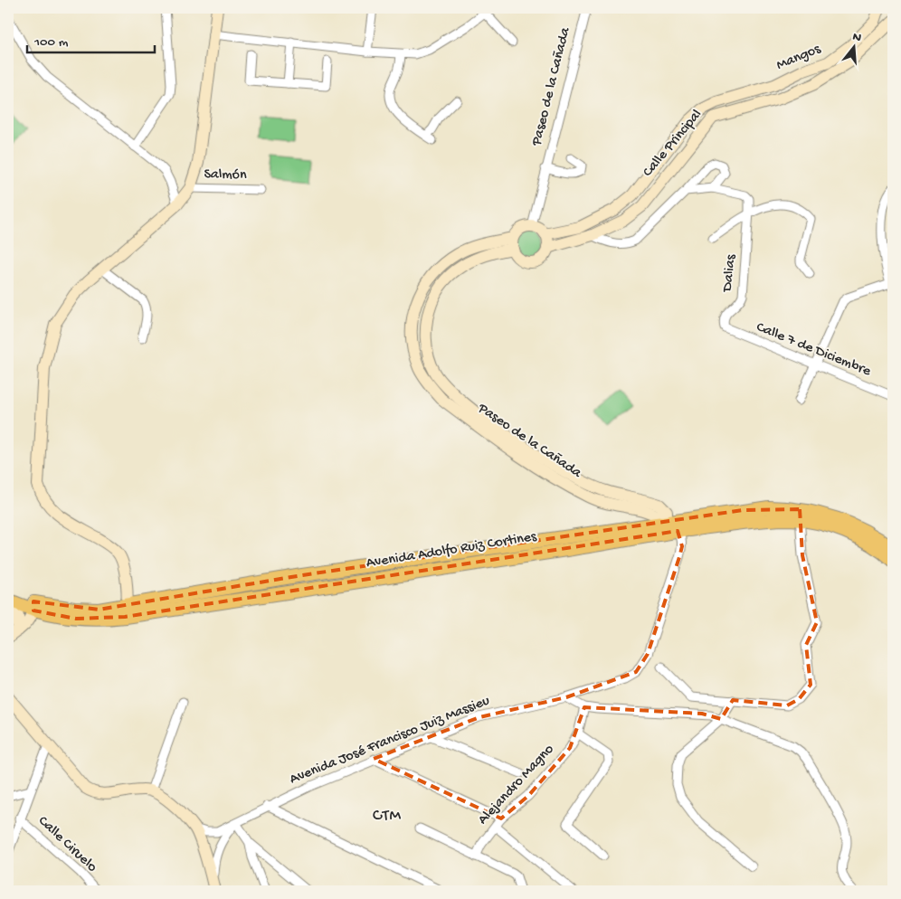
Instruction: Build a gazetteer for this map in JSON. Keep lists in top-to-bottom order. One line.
{"streets":{"main road":["Avenida Adolfo Ruiz Cortines"],"street":["Mangos","Paseo de la Cañada","Calle Principal","Salmón","Dalias","Calle 7 de Diciembre","Avenida José Francisco Juiz Massieu","Alejandro Magno","Calle Ciruelo"]},"crossings":[["Mangos","Calle Principal"],["Paseo de la Cañada","Calle Principal"],["Paseo de la Cañada","Avenida Adolfo Ruiz Cortines"],["Dalias","Calle 7 de Diciembre"],["Avenida Adolfo Ruiz Cortines","Avenida José Francisco Juiz Massieu"]],"districts":["CTM"],"scale_bar":"100 m","north":"top"}
